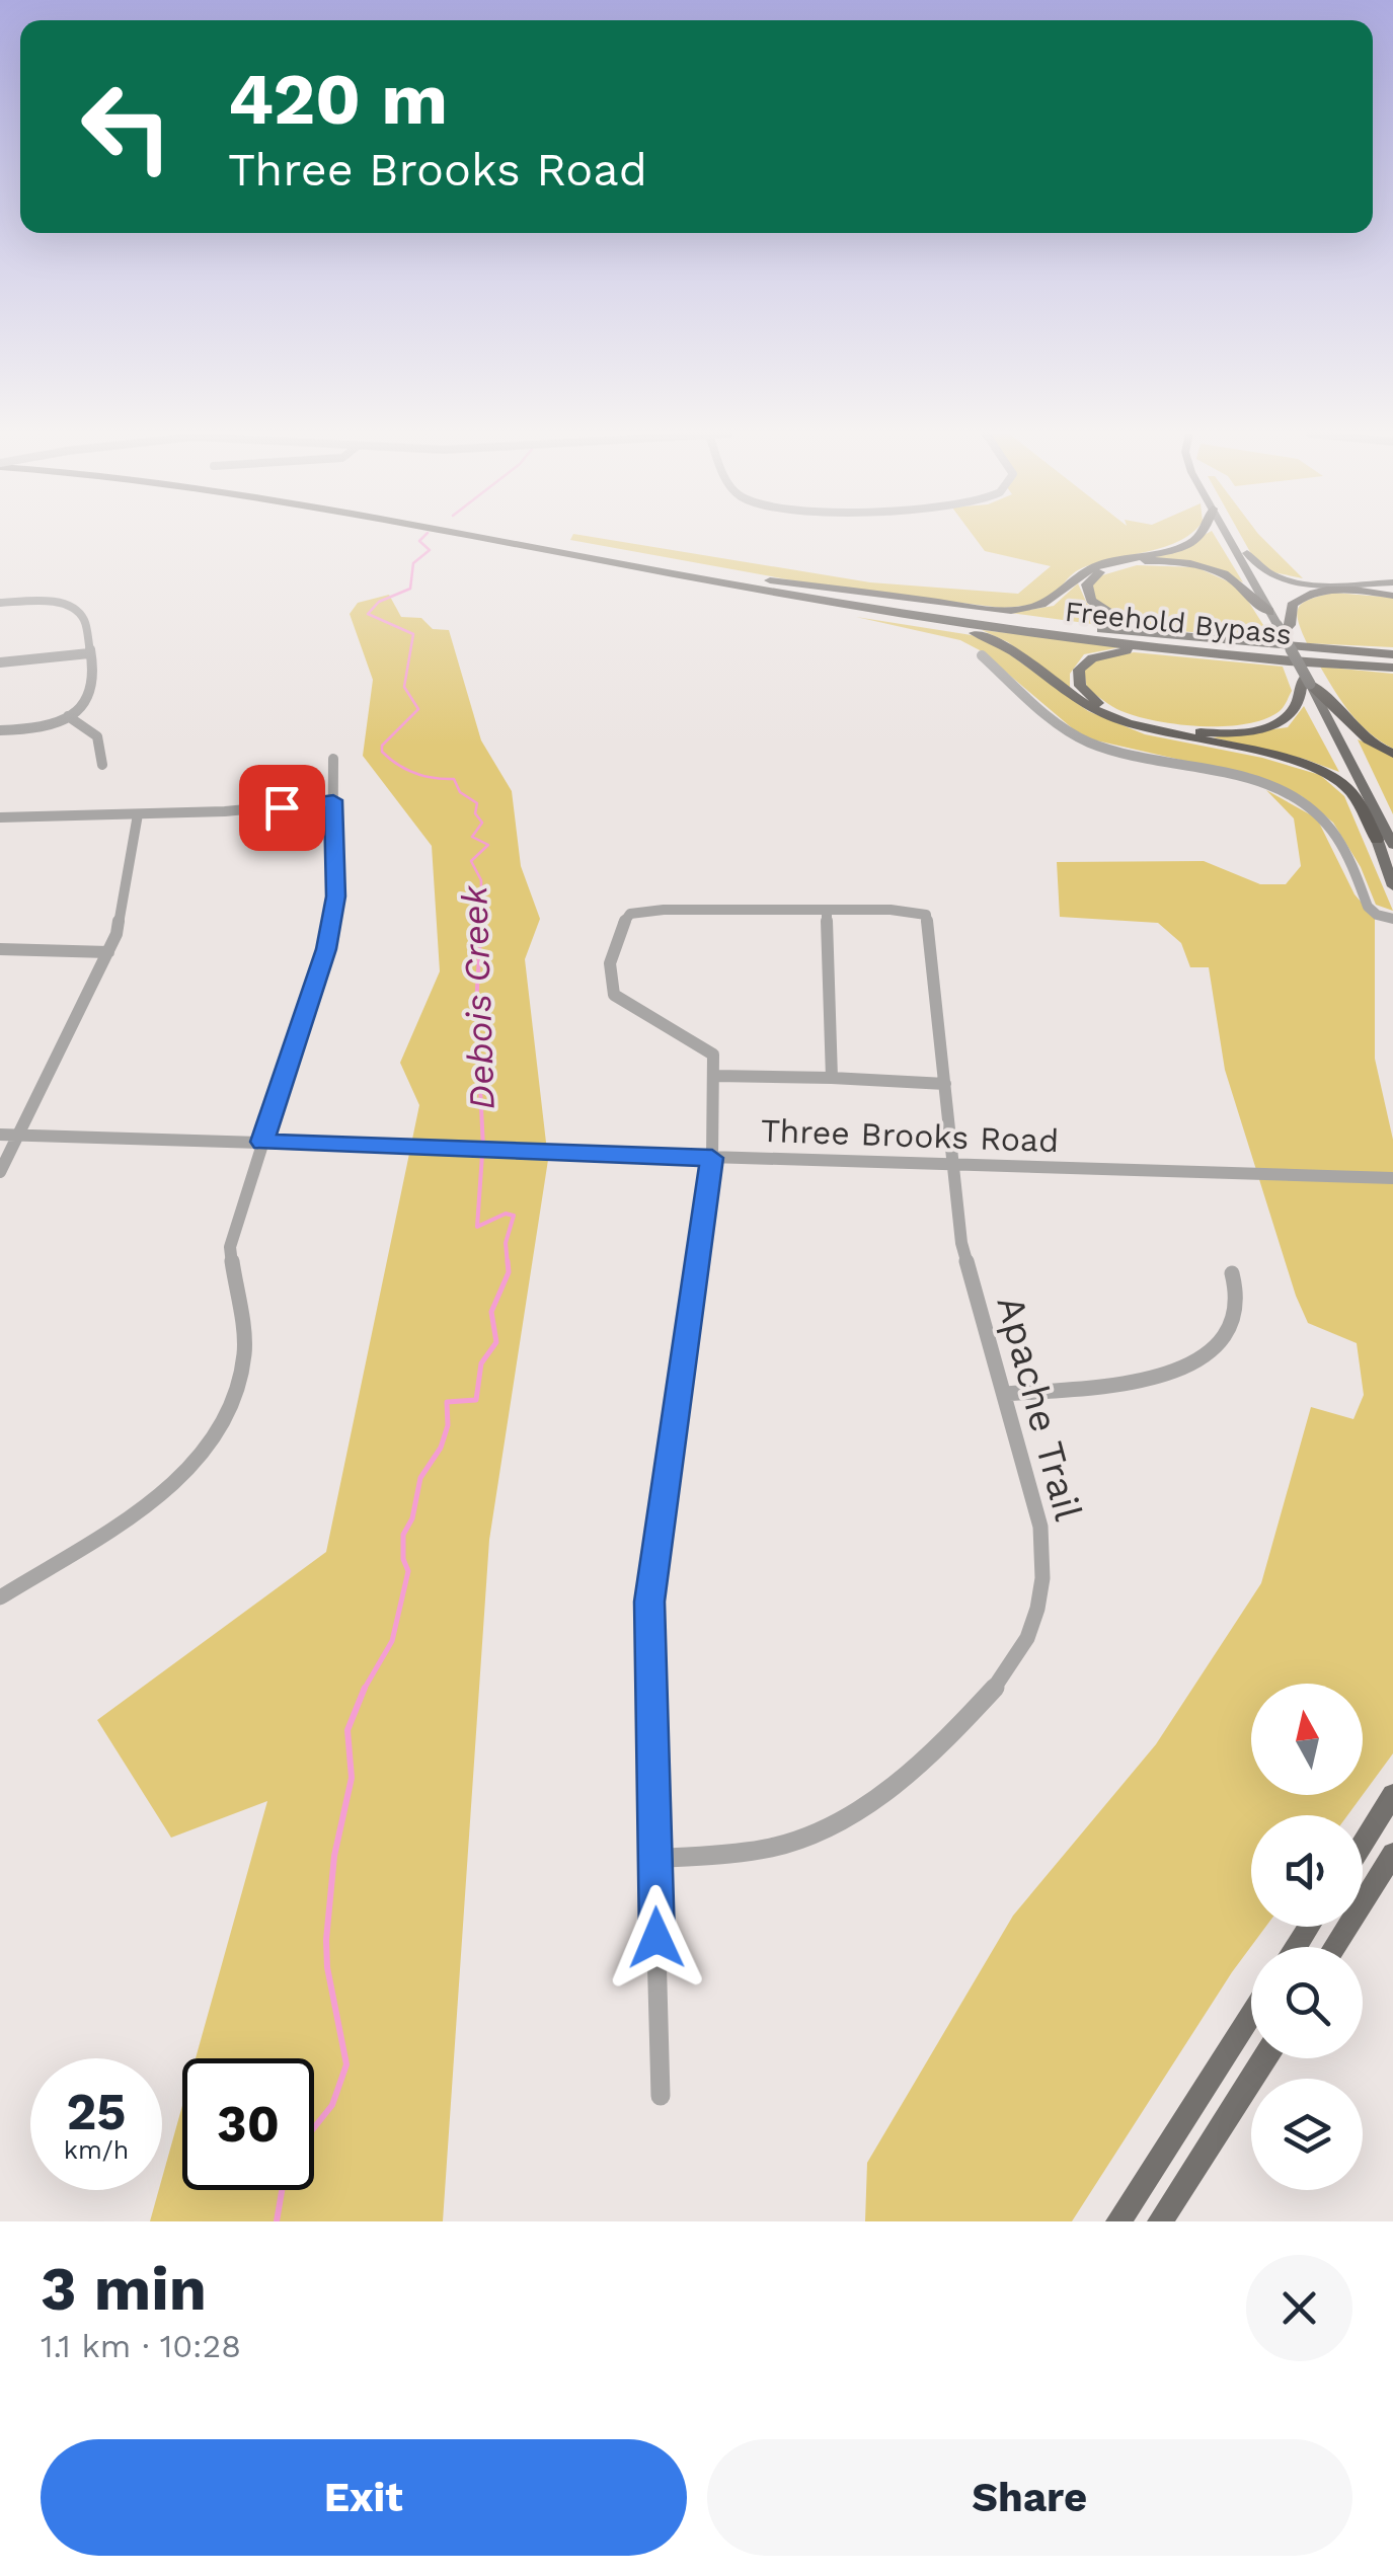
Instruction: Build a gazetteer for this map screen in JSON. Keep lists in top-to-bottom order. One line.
{"streets":{"highway":["Freehold Bypass"],"street":["Three Brooks Road","Apache Trail"]},"crossings":[["Three Brooks Road","Apache Trail"]],"water":["Debois Creek"],"north":"top","page":{"turn":["420 m","Three Brooks Road"],"speed":"25 km/h","limit":"30","heading":["3 min","1.1 km · 10:28"],"buttons":["Exit","Share"]}}
